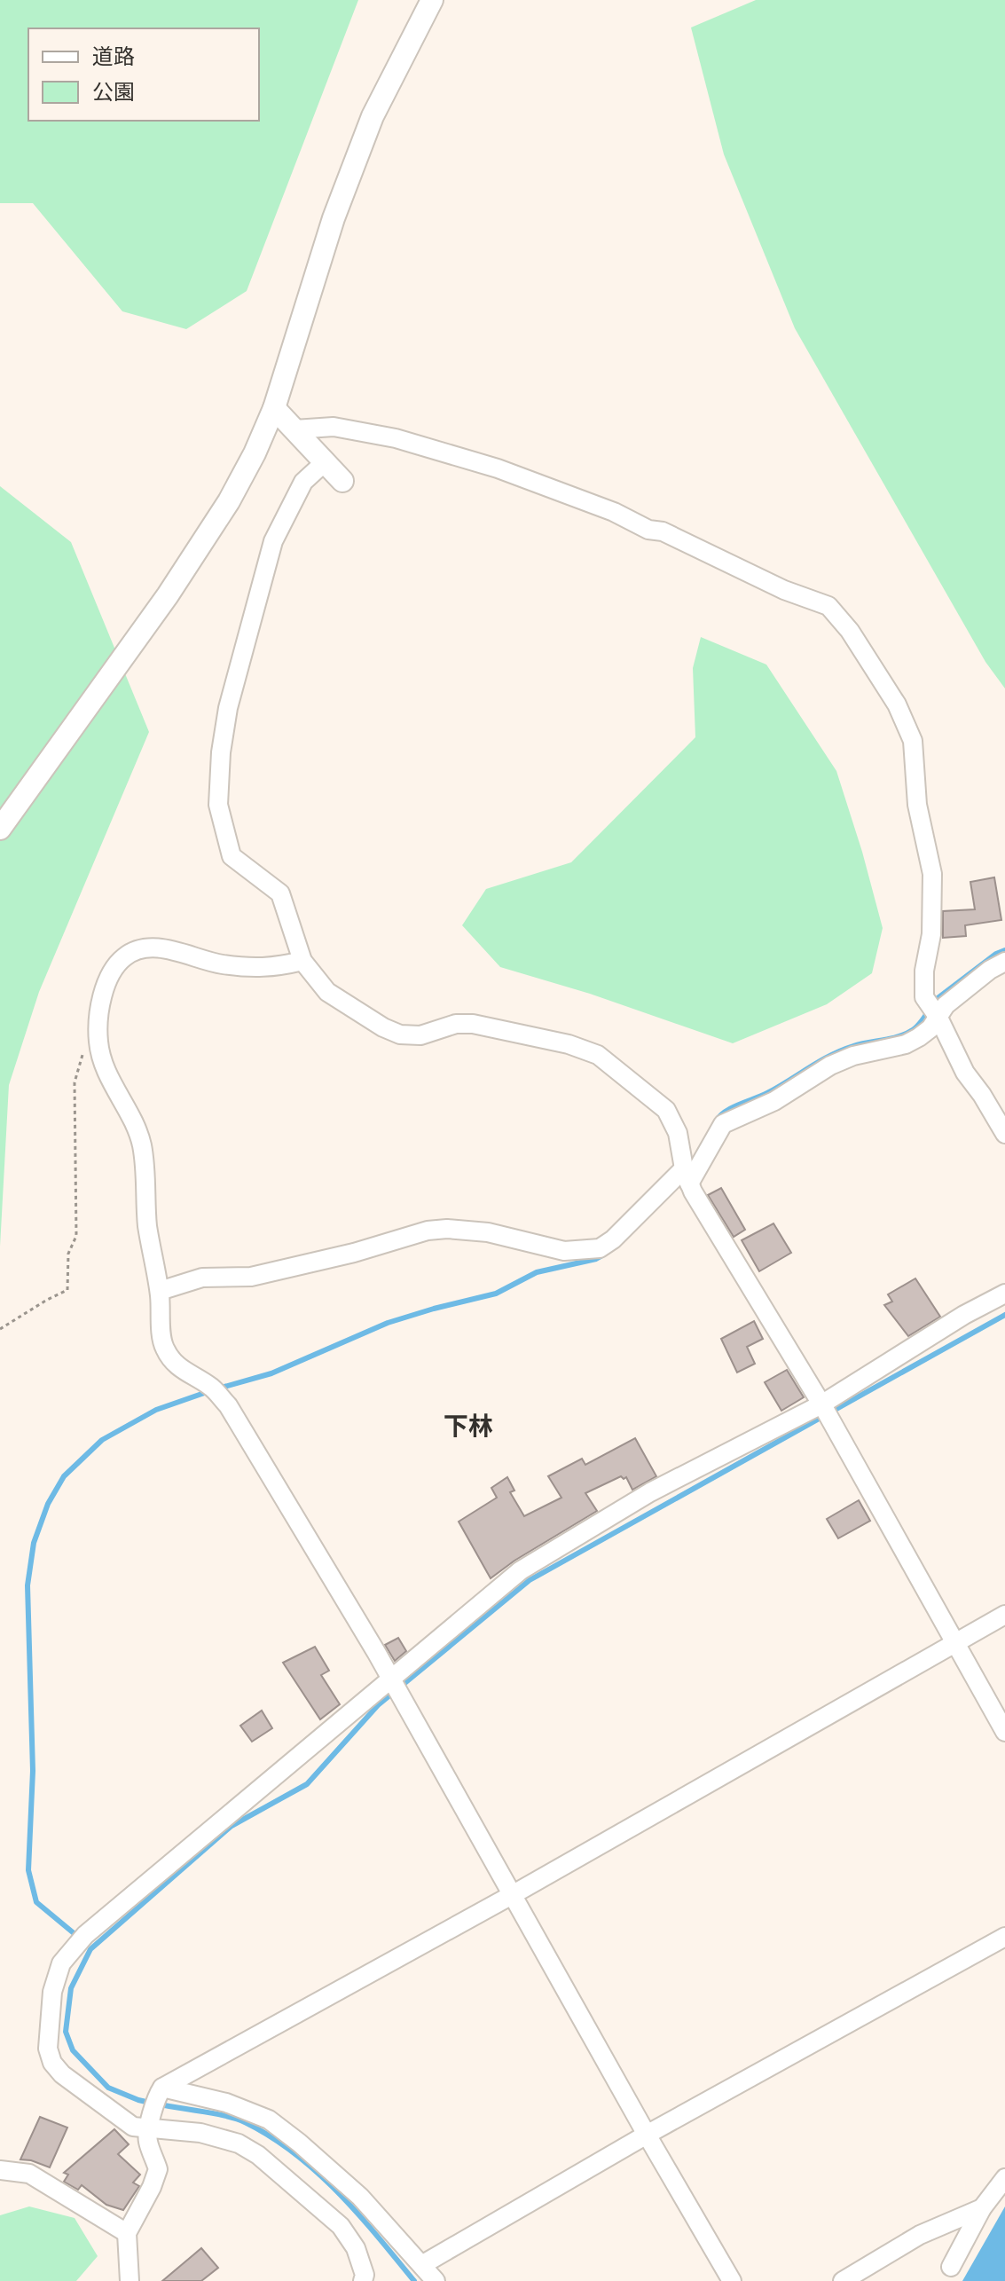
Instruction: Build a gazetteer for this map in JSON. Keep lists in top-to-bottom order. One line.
{"districts":["下林"],"legend":["道路","公園"]}
